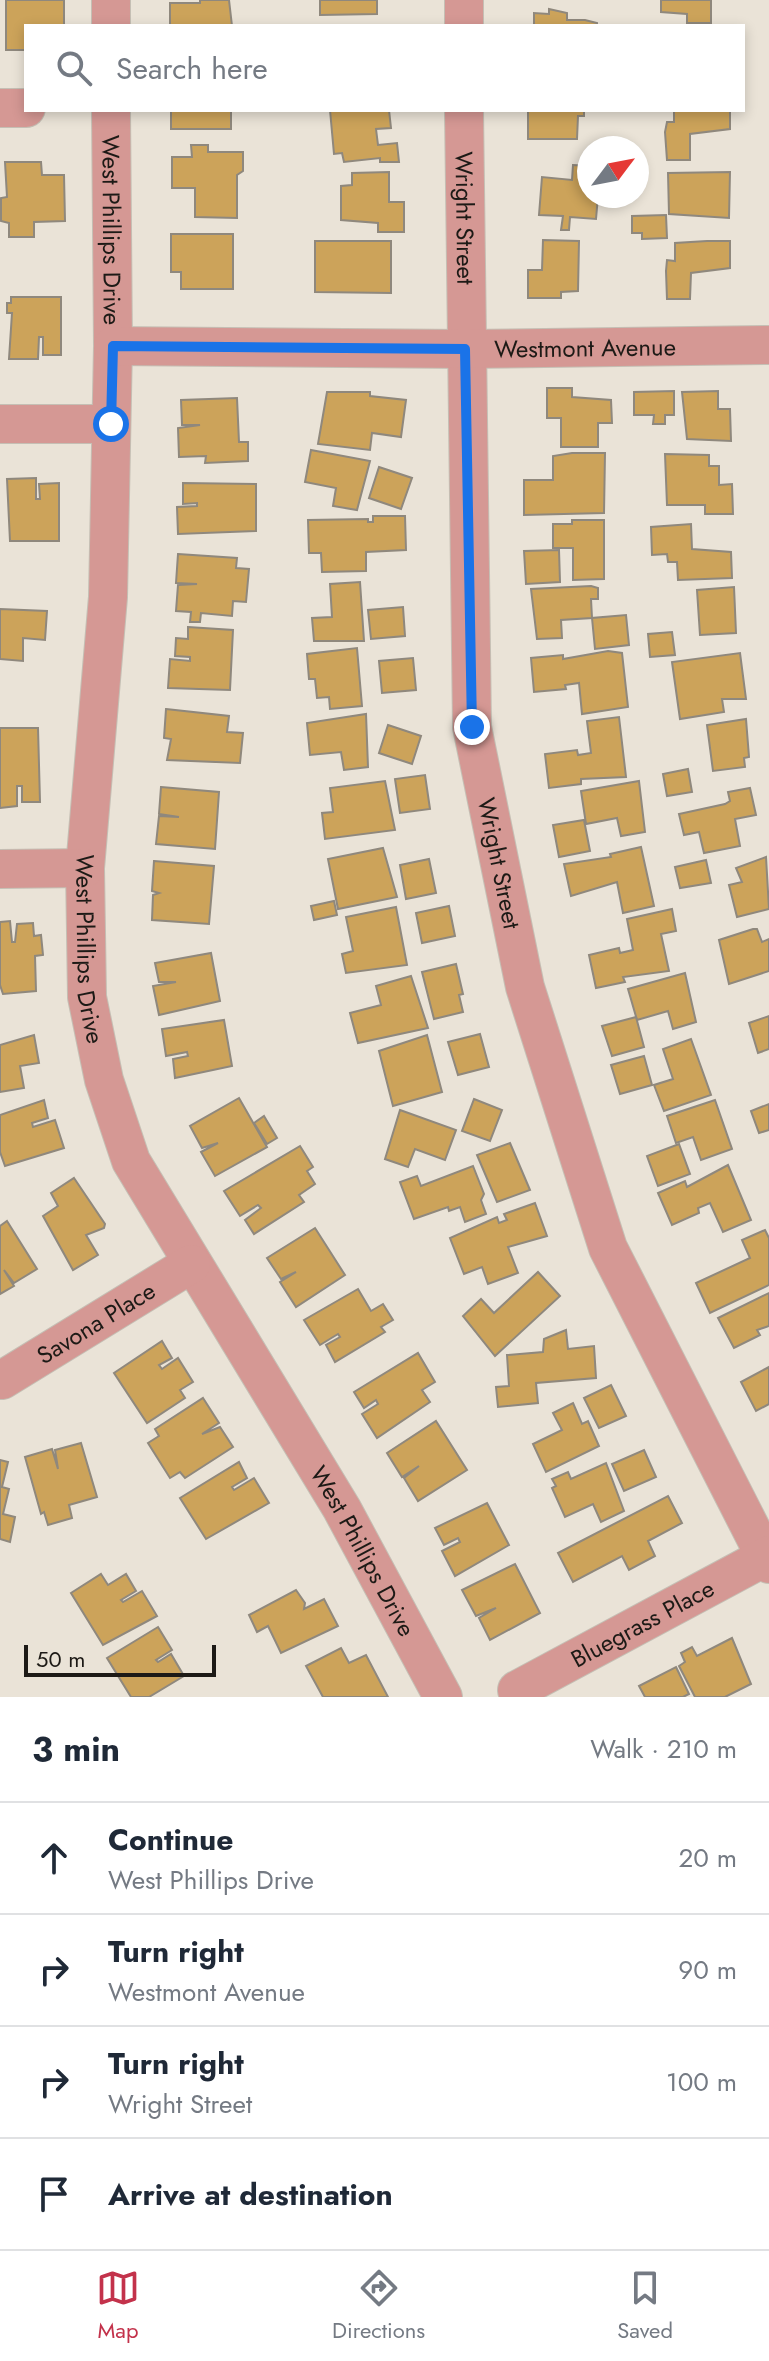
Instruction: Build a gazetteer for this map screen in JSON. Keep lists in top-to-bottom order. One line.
{"streets":{"street":["Wright Street","West Phillips Drive","Westmont Avenue","Savona Place","Bluegrass Place"]},"crossings":[["Wright Street","Westmont Avenue"],["Wright Street","Bluegrass Place"],["West Phillips Drive","Westmont Avenue"],["West Phillips Drive","Savona Place"]],"scale_bar":"50 m","north":"top right","page":{"search":"Search here","scale":"50 m","heading":["3 min","Walk · 210 m"],"list":[["Continue","West Phillips Drive","20 m"],["Turn right","Westmont Avenue","90 m"],["Turn right","Wright Street","100 m"],"Arrive at destination"],"nav":["Map","Directions","Saved"]}}
